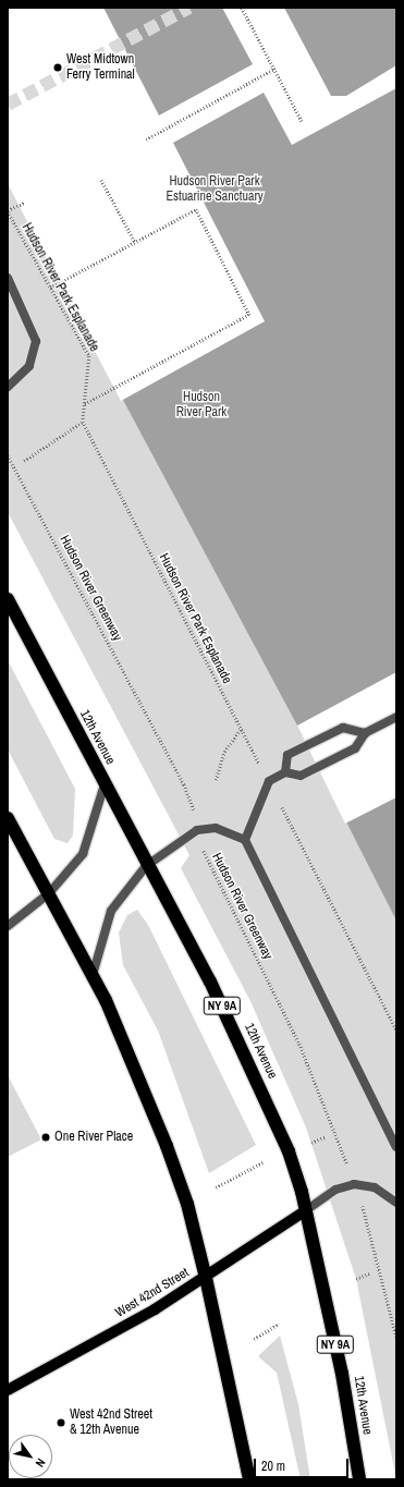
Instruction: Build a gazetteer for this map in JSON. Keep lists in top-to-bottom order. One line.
{"streets":{"highway":["12th Avenue","NY 9A"],"main road":["West 42nd Street"],"path":["Hudson River Park Esplanade","Hudson River Greenway"]},"crossings":[["12th Avenue","West 42nd Street"]],"parks":["Hudson River Park Estuarine Sanctuary","Hudson River Park"],"places":["West Midtown Ferry Terminal","One River Place","West 42nd Street & 12th Avenue"],"scale_bar":"20 m","north":"bottom right"}
